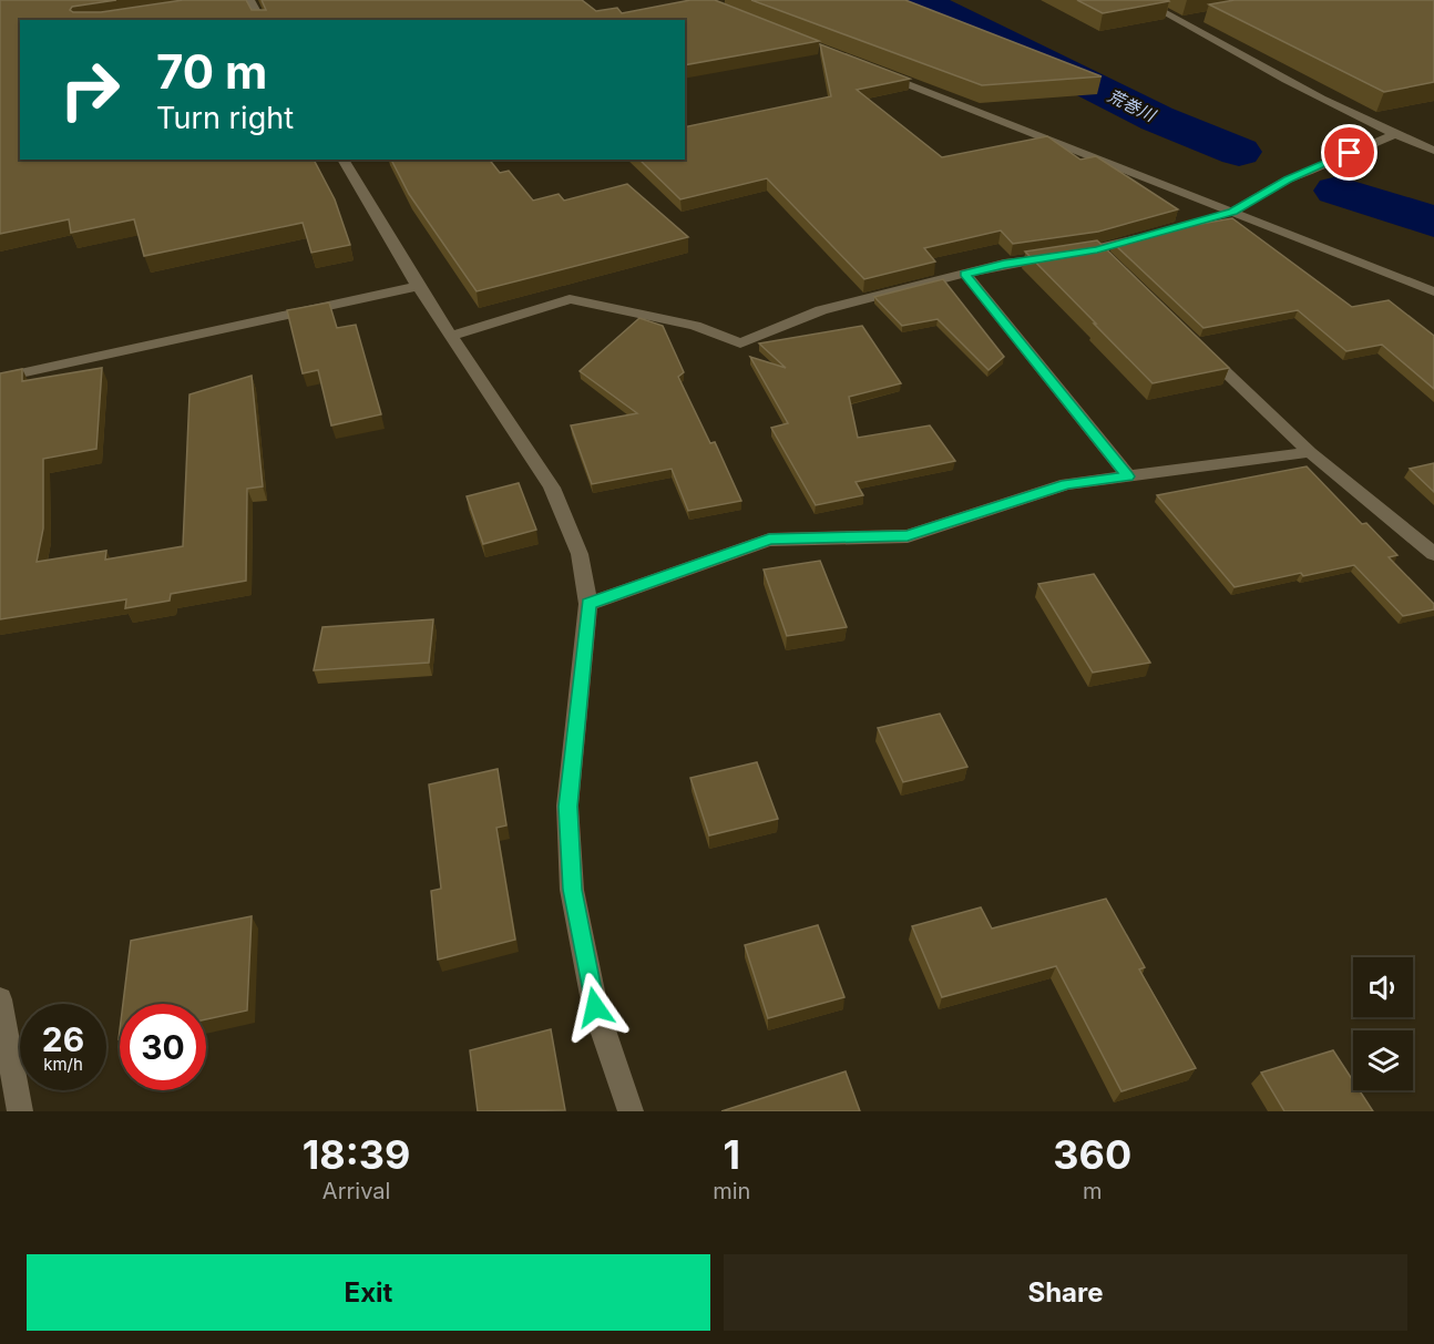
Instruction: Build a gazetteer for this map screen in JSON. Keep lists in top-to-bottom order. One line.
{"water":["荒巻川"],"page":{"turn":["70 m","Turn right"],"speed":"26 km/h","limit":"30","eta":["18:39","Arrival","1","min","360","m"],"buttons":["Exit","Share"]}}
